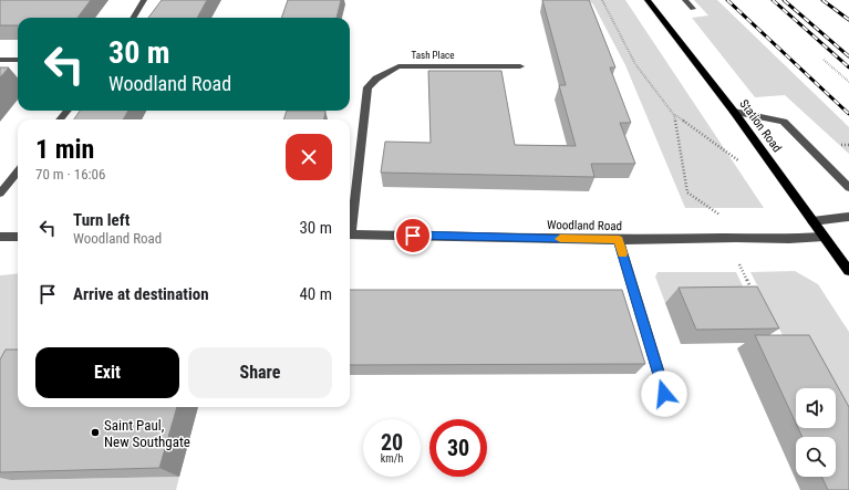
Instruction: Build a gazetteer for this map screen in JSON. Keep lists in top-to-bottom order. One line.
{"streets":{"main road":["Station Road"],"street":["Tash Place","Woodland Road"]},"crossings":[["Station Road","Woodland Road"]],"places":["Saint Paul, New Southgate"],"page":{"turn":["30 m","Woodland Road"],"heading":["1 min","70 m · 16:06"],"list":[{"name":"Turn left","note":"Woodland Road","value":"30 m"},{"name":"Arrive at destination","value":"40 m"}],"buttons":["Exit","Share"],"speed":"20 km/h","limit":"30"}}
